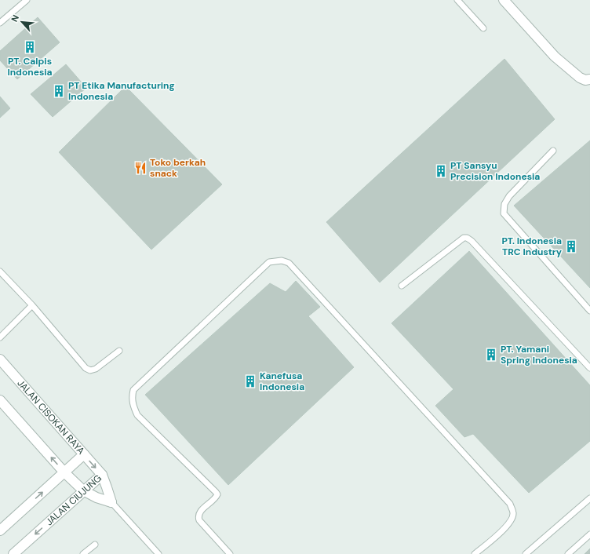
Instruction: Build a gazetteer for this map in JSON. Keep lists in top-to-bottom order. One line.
{"streets":{"street":["JALAN CISOKAN RAYA","JALAN CIUJUNG"]},"crossings":[["JALAN CISOKAN RAYA","JALAN CIUJUNG"]],"places":{"building":["PT. Calpis Indonesia","PT Etika Manufacturing Indonesia","PT Sansyu Precision Indonesia","PT. Indonesia TRC Industry","PT. Yamani Spring Indonesia","Kanefusa Indonesia"],"restaurant":["Toko berkah snack"]},"north":"top left"}
